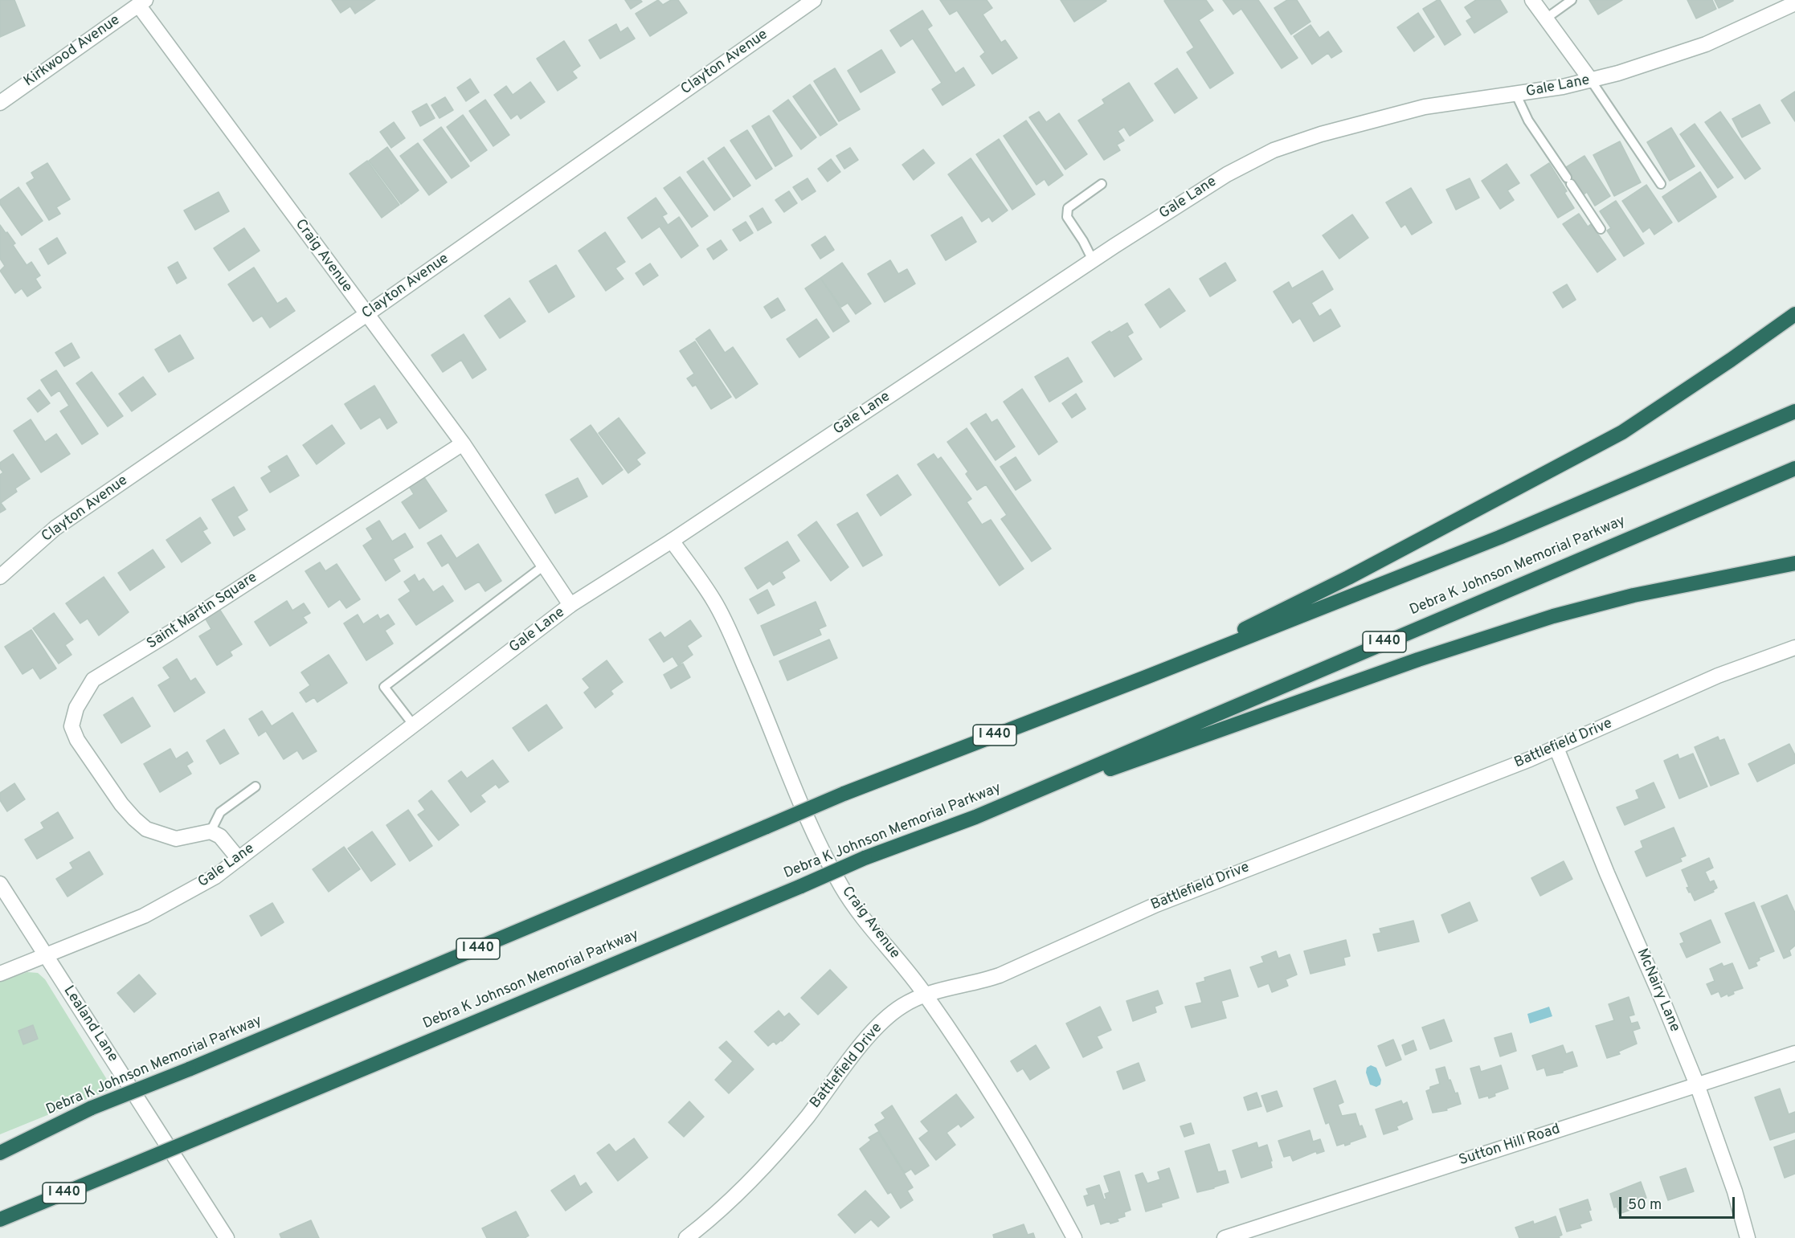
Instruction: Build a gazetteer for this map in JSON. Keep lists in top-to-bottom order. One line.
{"streets":{"highway":["Debra K Johnson Memorial Parkway","I 440"],"street":["Kirkwood Avenue","Clayton Avenue","Gale Lane","Craig Avenue","Saint Martin Square","Battlefield Drive","McNairy Lane","Lealand Lane","Sutton Hill Road"]},"crossings":[["Kirkwood Avenue","Craig Avenue"],["Clayton Avenue","Craig Avenue"],["Gale Lane","Craig Avenue"],["Gale Lane","Lealand Lane"],["Craig Avenue","Saint Martin Square"],["Craig Avenue","Battlefield Drive"],["Battlefield Drive","McNairy Lane"],["McNairy Lane","Sutton Hill Road"]],"scale_bar":"50 m"}
